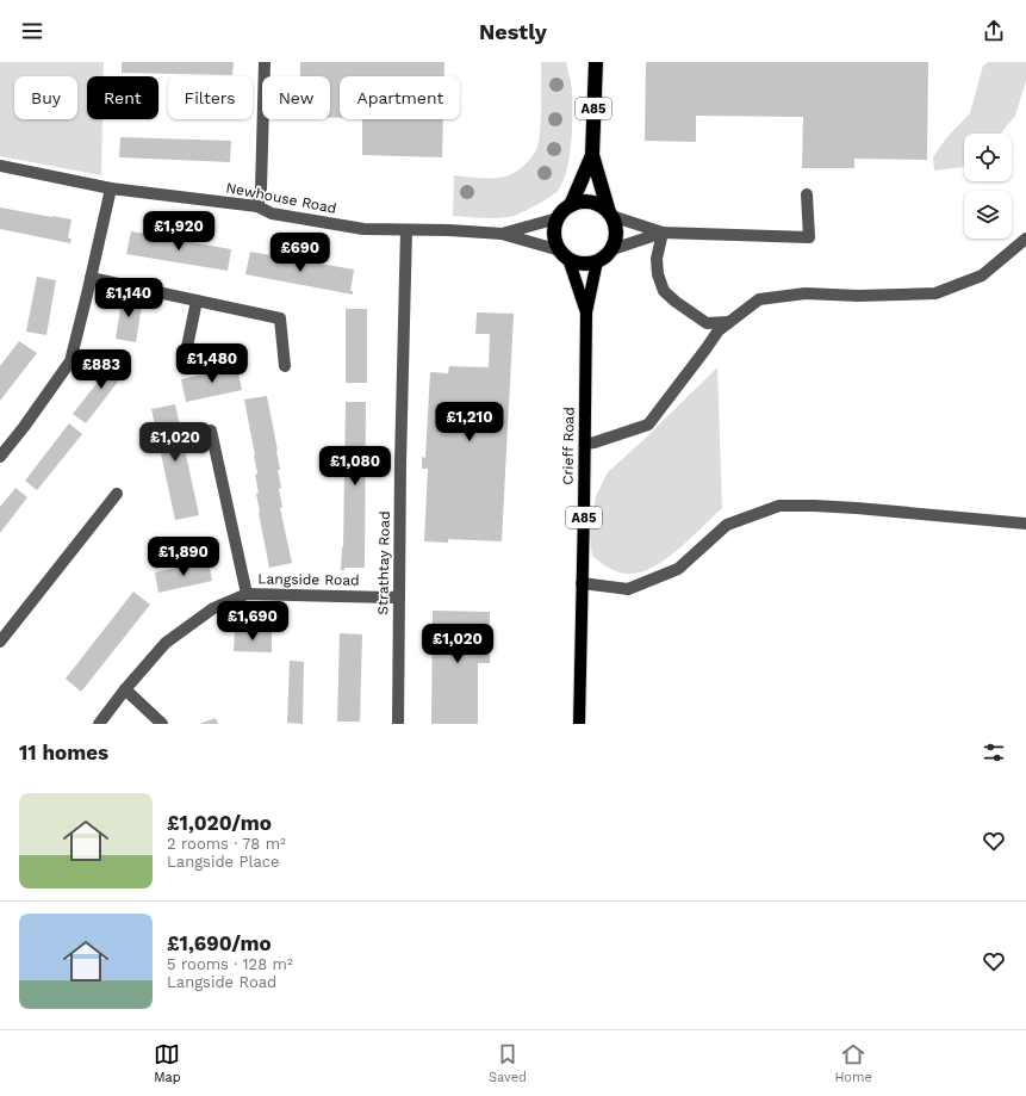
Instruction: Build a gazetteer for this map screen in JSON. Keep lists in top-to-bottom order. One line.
{"streets":{"highway":["A85"],"main road":["Crieff Road"],"street":["Newhouse Road","Strathtay Road","Langside Road"]},"crossings":[["A85","Newhouse Road"],["A85","Crieff Road"],["Newhouse Road","Crieff Road"],["Newhouse Road","Strathtay Road"],["Strathtay Road","Langside Road"]],"page":{"header":"Nestly","chip":["Buy","Rent","Filters","New","Apartment"],"price":["£1,920","£690","£1,140","£1,480","£883","£1,210","£1,020","£1,080","£1,890","£1,690","£1,020"],"heading":"11 homes","list":[{"name":"£1,020/mo","note":"2 rooms · 78 m² · Langside Place"},{"name":"£1,690/mo","note":"5 rooms · 128 m² · Langside Road"}],"tabs":["Map","Saved","Home"]}}
